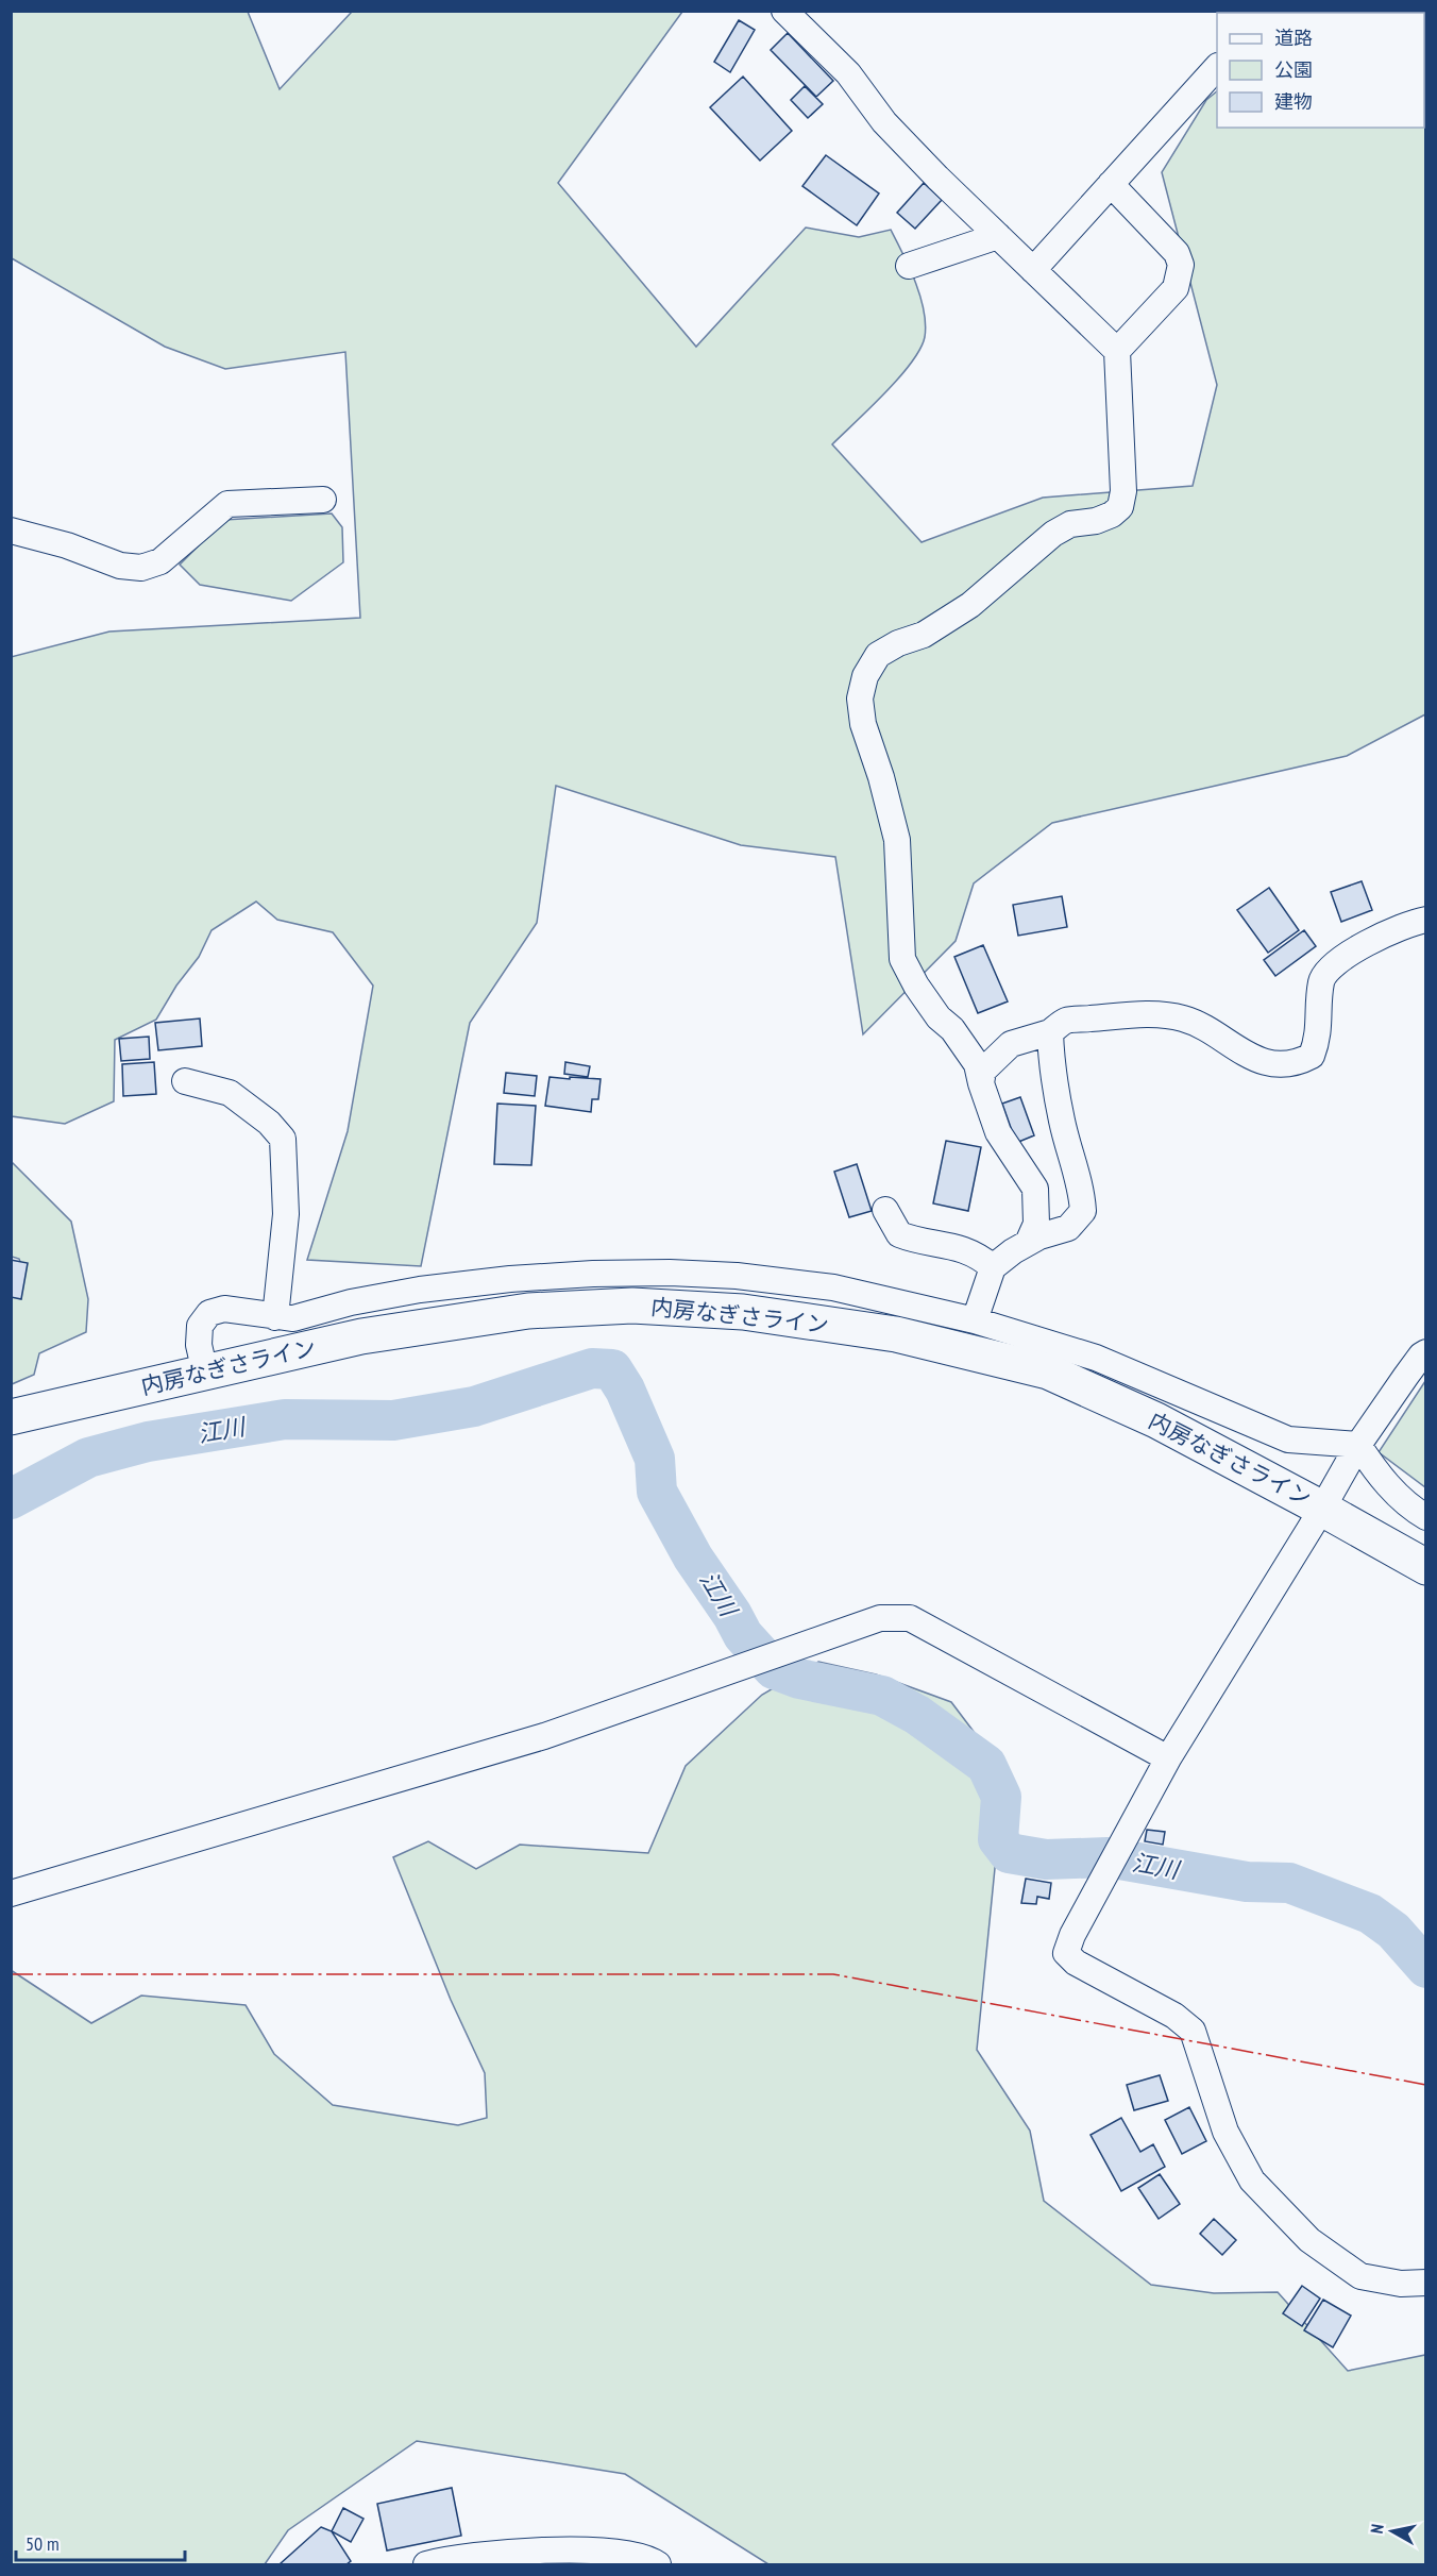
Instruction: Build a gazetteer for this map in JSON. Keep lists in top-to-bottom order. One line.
{"streets":{"highway":["内房なぎさライン"]},"water":["江川"],"legend":["道路","公園","建物"],"scale_bar":"50 m","north":"left"}
